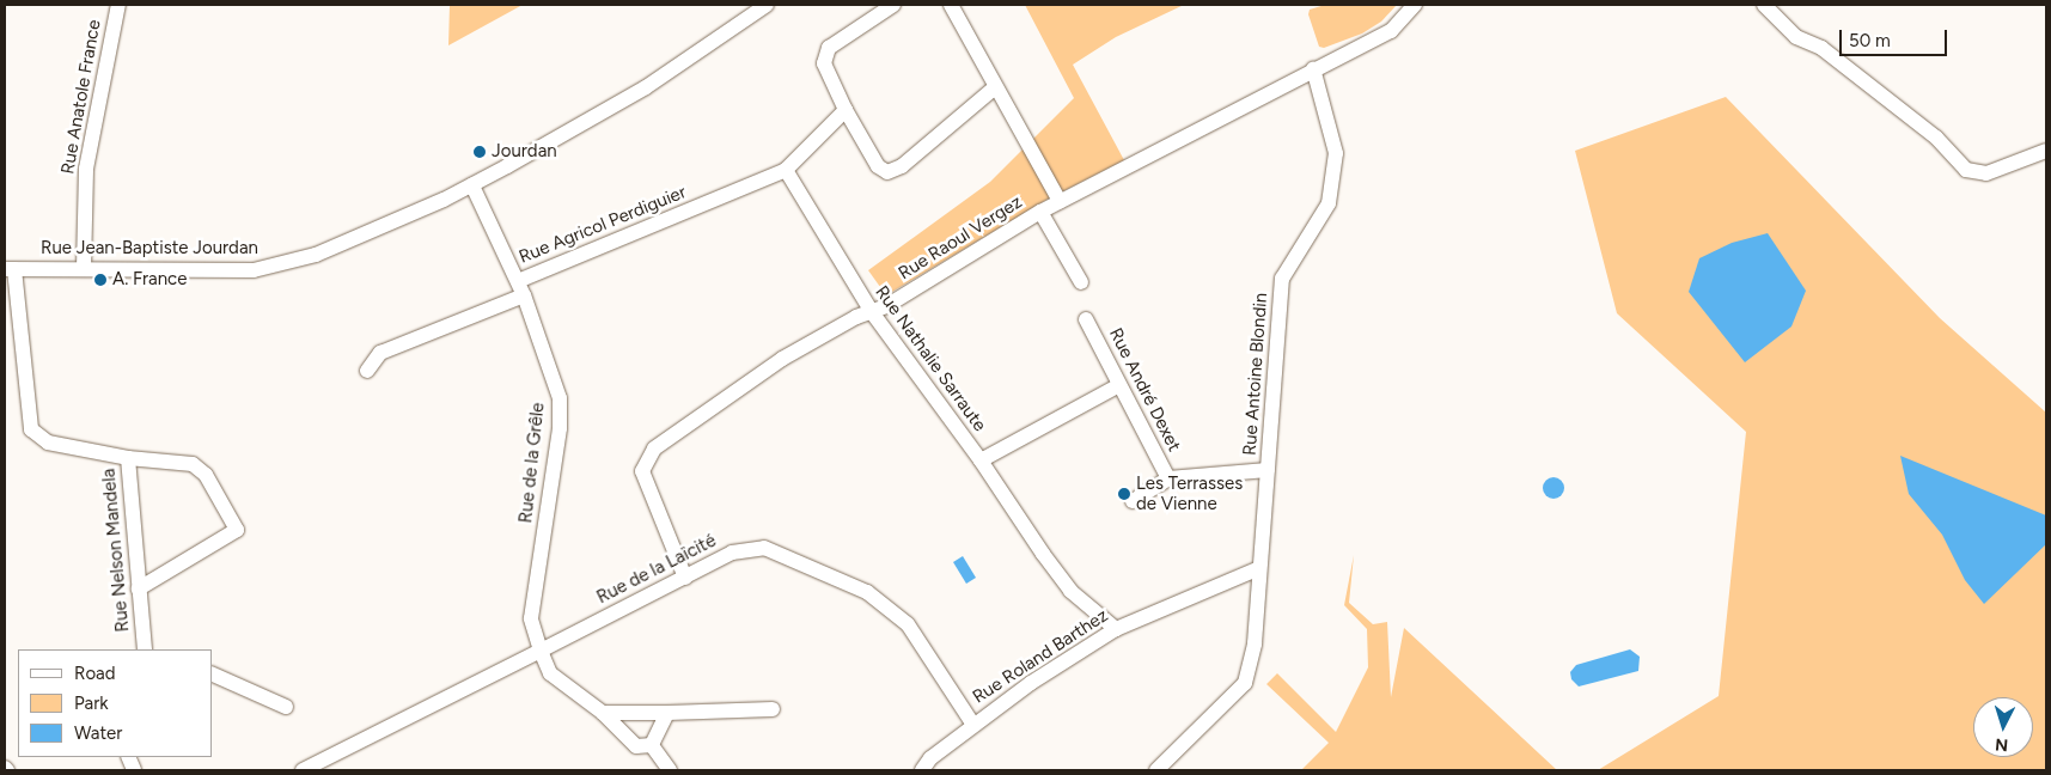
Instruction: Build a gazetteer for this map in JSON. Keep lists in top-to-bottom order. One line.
{"streets":{"street":["Rue Anatole France","Rue Agricol Perdiguier","Rue Raoul Vergez","Rue Jean-Baptiste Jourdan","Rue Nathalie Sarraute","Rue Antoine Blondin","Rue André Dexet","Rue de la Grêle","Rue Nelson Mandela","Rue de la Laïcité","Rue Roland Barthez"]},"crossings":[["Rue Anatole France","Rue Jean-Baptiste Jourdan"],["Rue Agricol Perdiguier","Rue Nathalie Sarraute"],["Rue Agricol Perdiguier","Rue de la Grêle"],["Rue Raoul Vergez","Rue Nathalie Sarraute"],["Rue Raoul Vergez","Rue Antoine Blondin"],["Rue Raoul Vergez","Rue de la Laïcité"],["Rue Jean-Baptiste Jourdan","Rue de la Grêle"],["Rue Jean-Baptiste Jourdan","Rue Nelson Mandela"],["Rue Nathalie Sarraute","Rue Roland Barthez"],["Rue Antoine Blondin","Rue André Dexet"],["Rue Antoine Blondin","Rue Roland Barthez"],["Rue de la Grêle","Rue de la Laïcité"],["Rue de la Laïcité","Rue Roland Barthez"]],"places":["Jourdan","A. France","Les Terrasses de Vienne"],"legend":["Road","Park","Water"],"scale_bar":"50 m","north":"bottom"}
